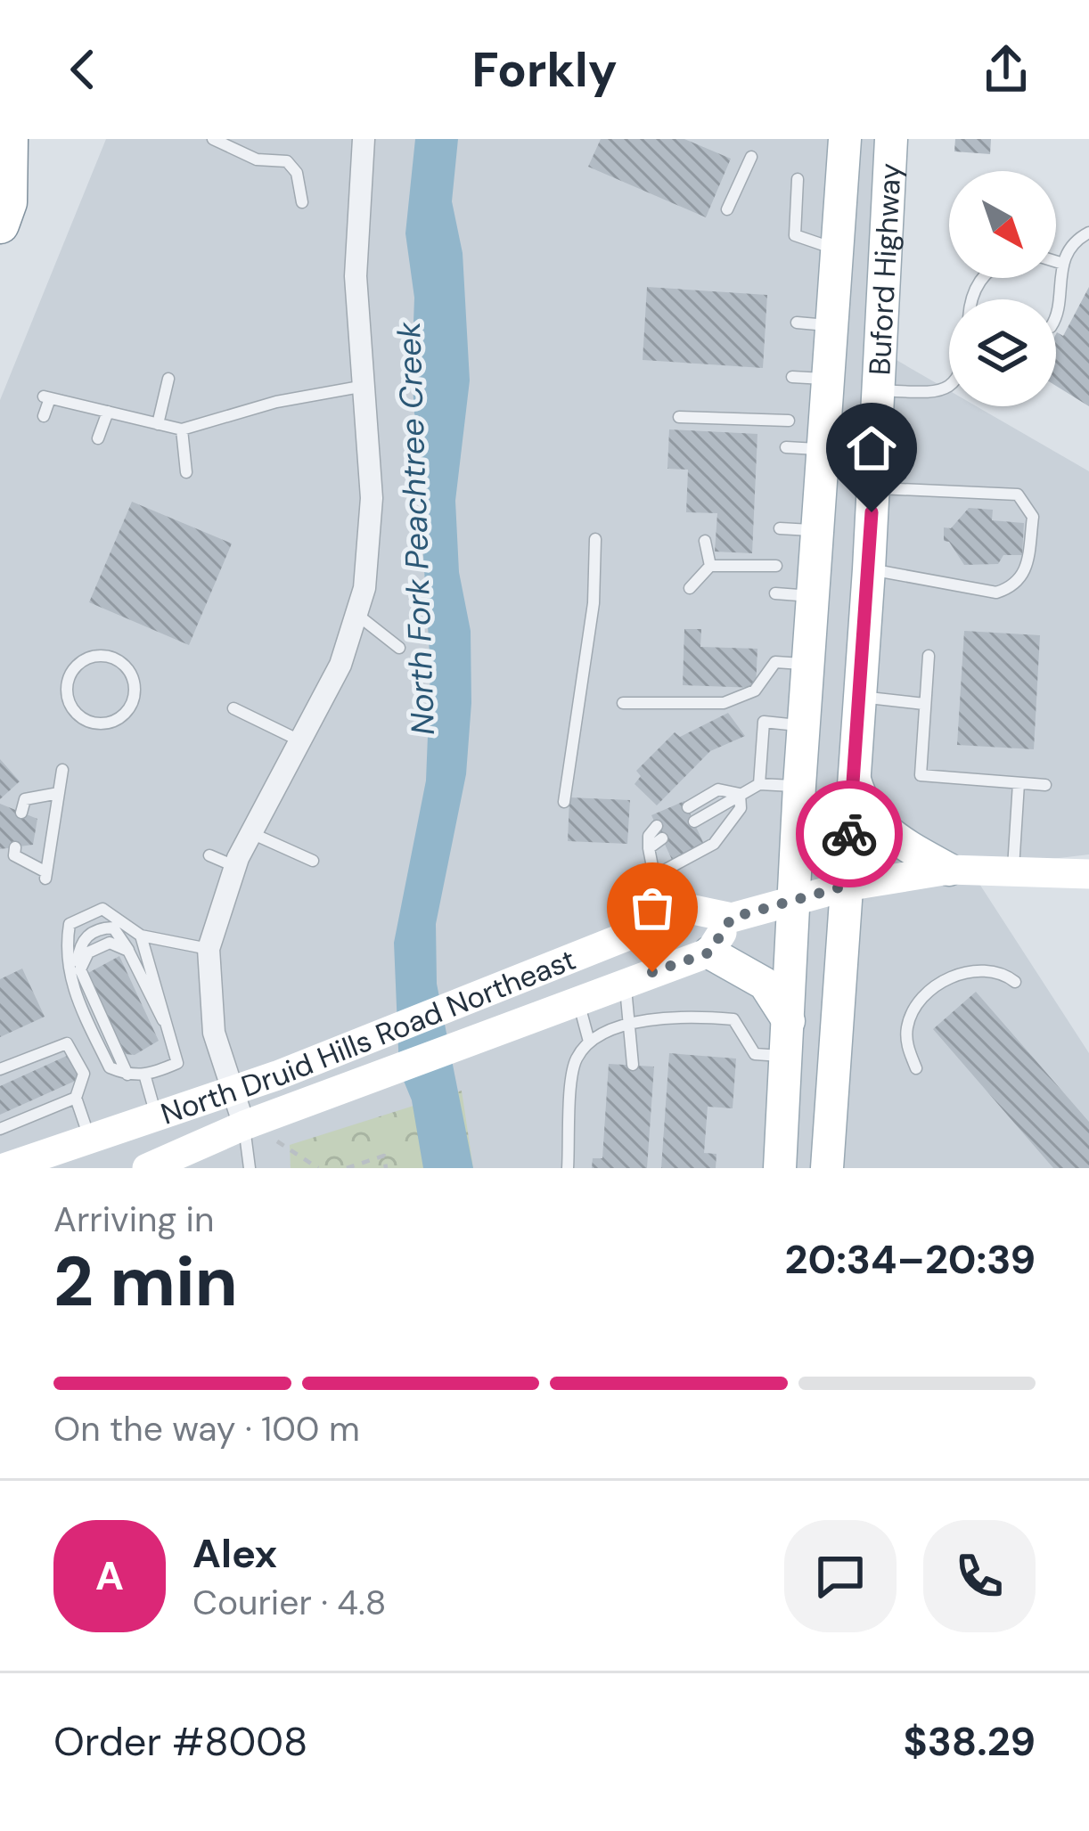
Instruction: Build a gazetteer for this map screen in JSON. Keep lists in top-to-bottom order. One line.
{"streets":{"main road":["Buford Highway","North Druid Hills Road Northeast"]},"crossings":[["Buford Highway","North Druid Hills Road Northeast"]],"water":["North Fork Peachtree Creek"],"north":"bottom right","page":{"header":"Forkly","heading":["2 min","Arriving in","20:34–20:39"],"panel":["Alex","Courier · 4.8","Order #8008","$38.29"],"bar":"On the way · 100 m","round":"A"}}
